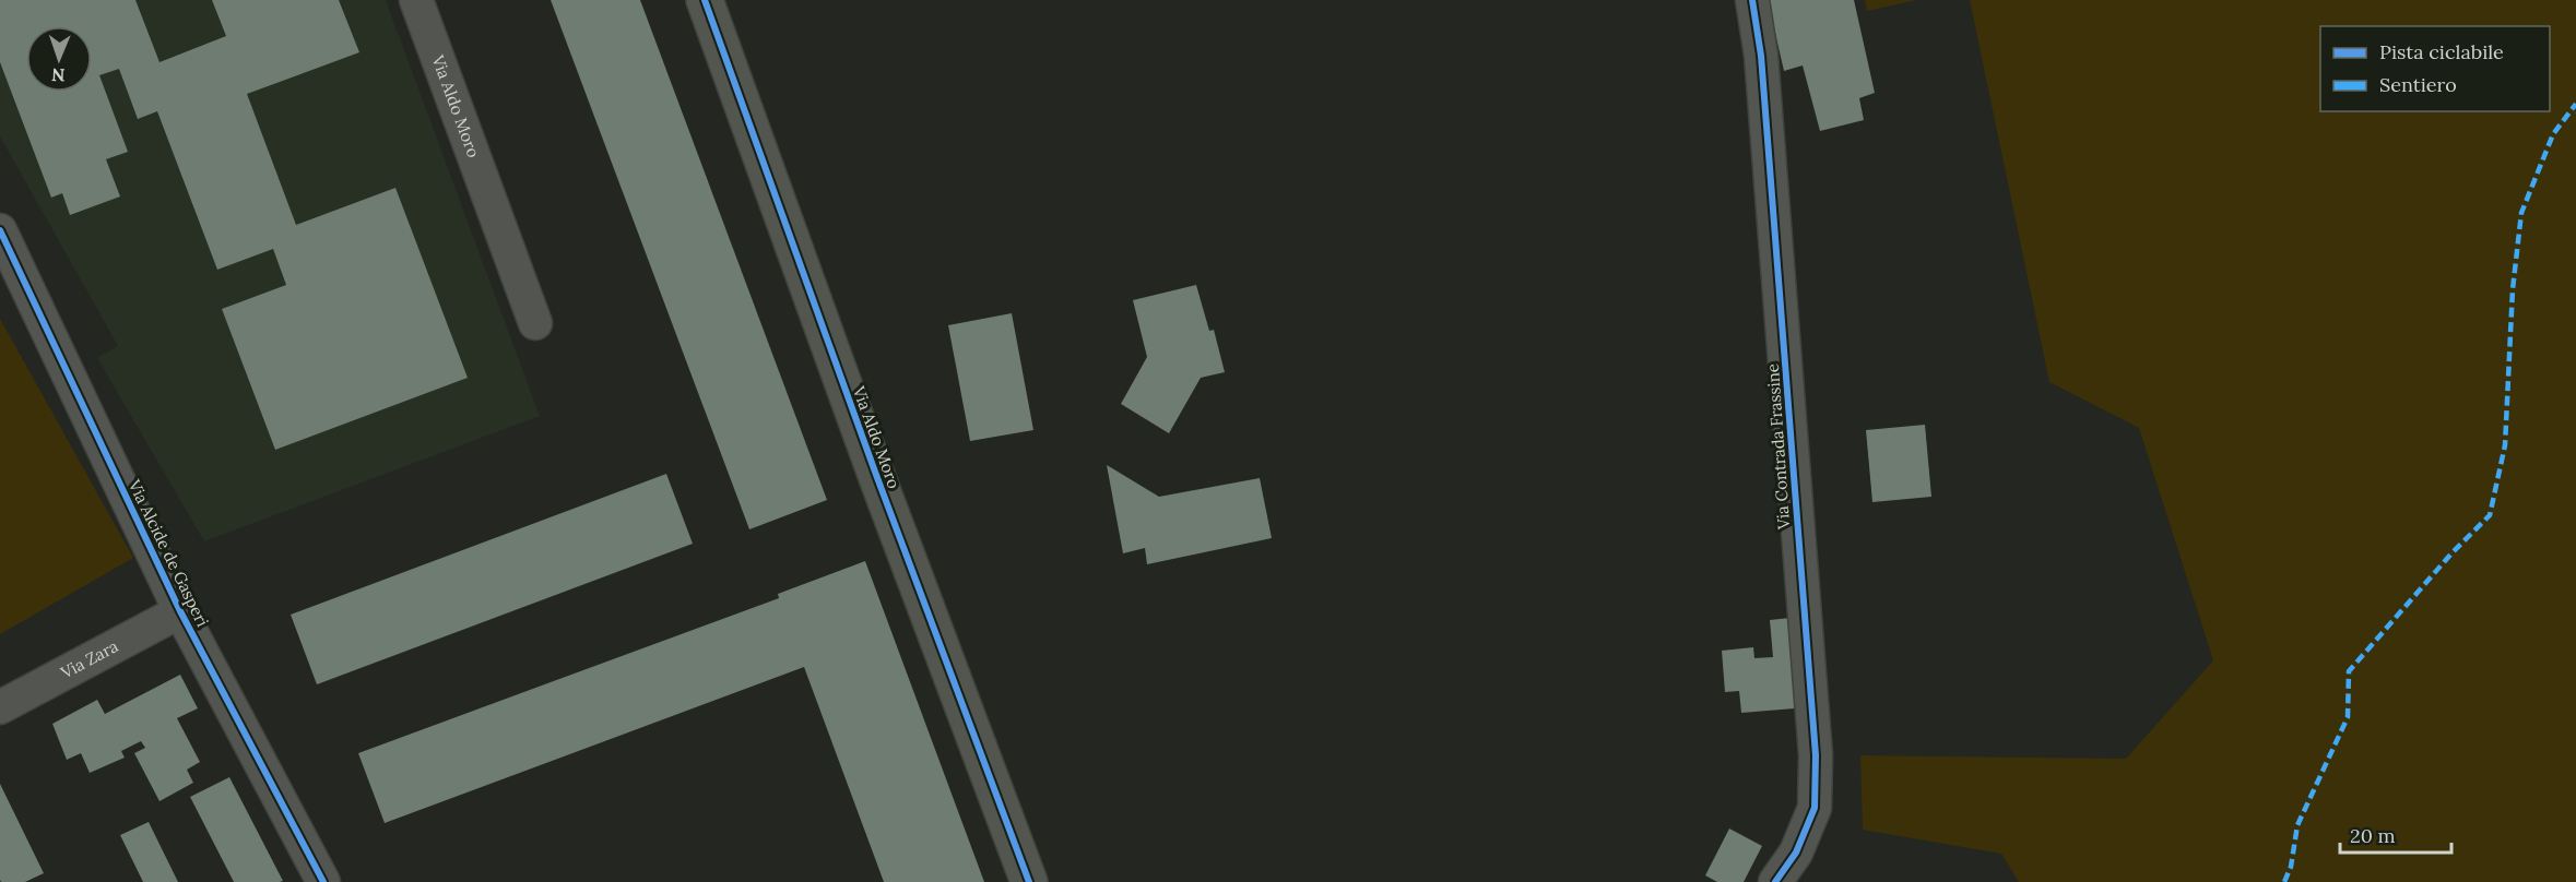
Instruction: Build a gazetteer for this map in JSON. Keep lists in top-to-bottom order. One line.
{"streets":{"street":["Via Aldo Moro","Via Contrada Frassine","Via Alcide de Gasperi","Via Zara"]},"crossings":[["Via Alcide de Gasperi","Via Zara"]],"legend":["Pista ciclabile","Sentiero"],"scale_bar":"20 m","north":"bottom"}
